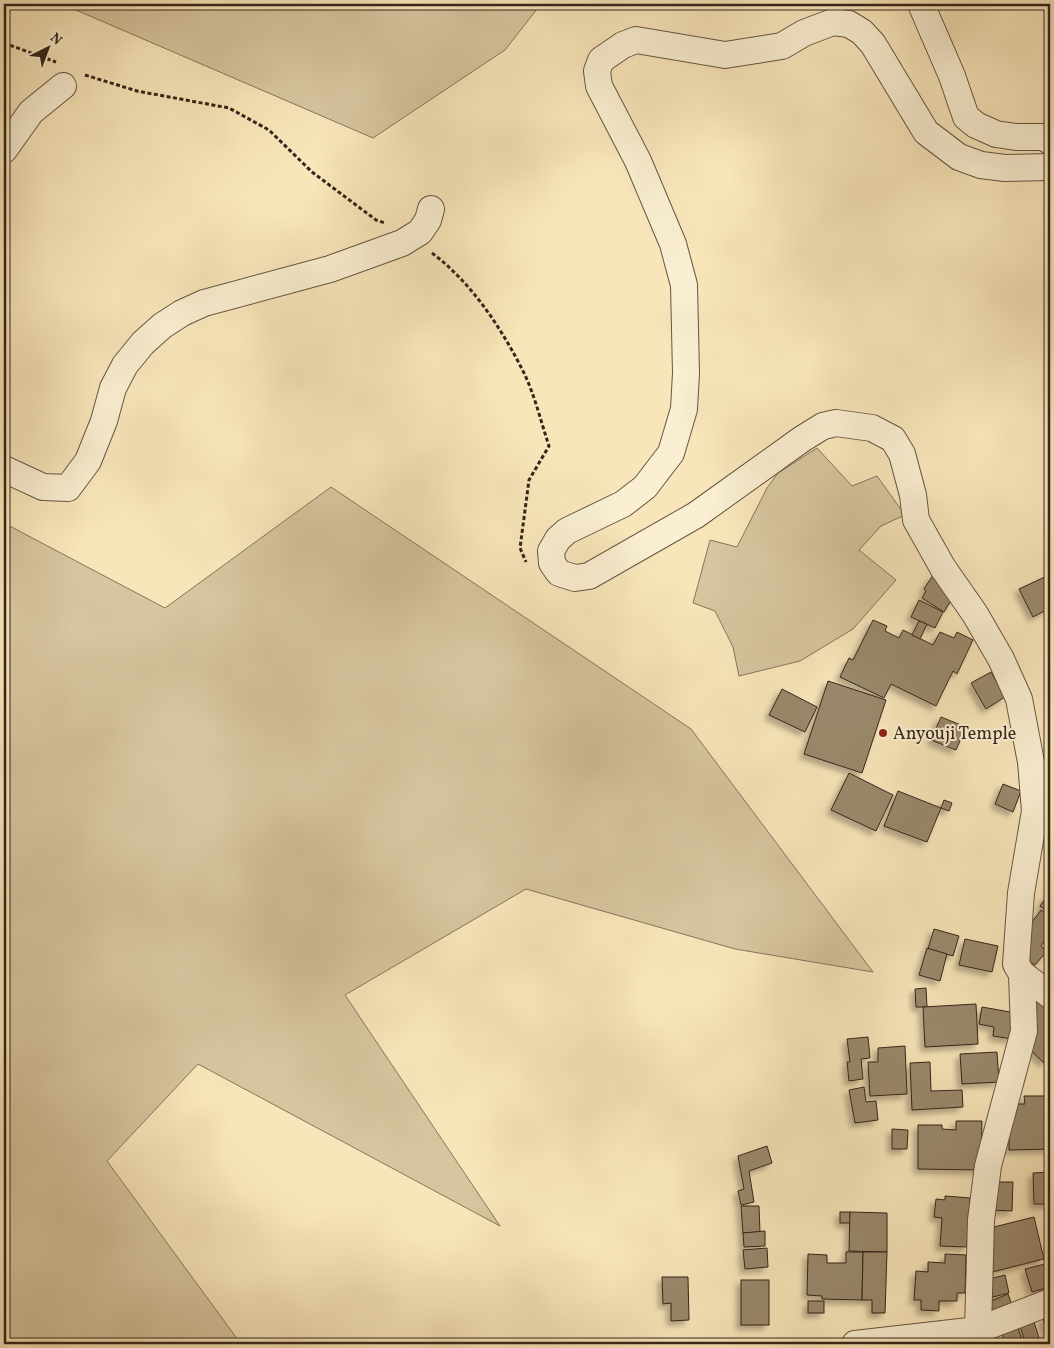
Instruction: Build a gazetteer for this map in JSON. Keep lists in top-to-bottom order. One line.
{"places":["Anyouji Temple"],"north":"top right"}
